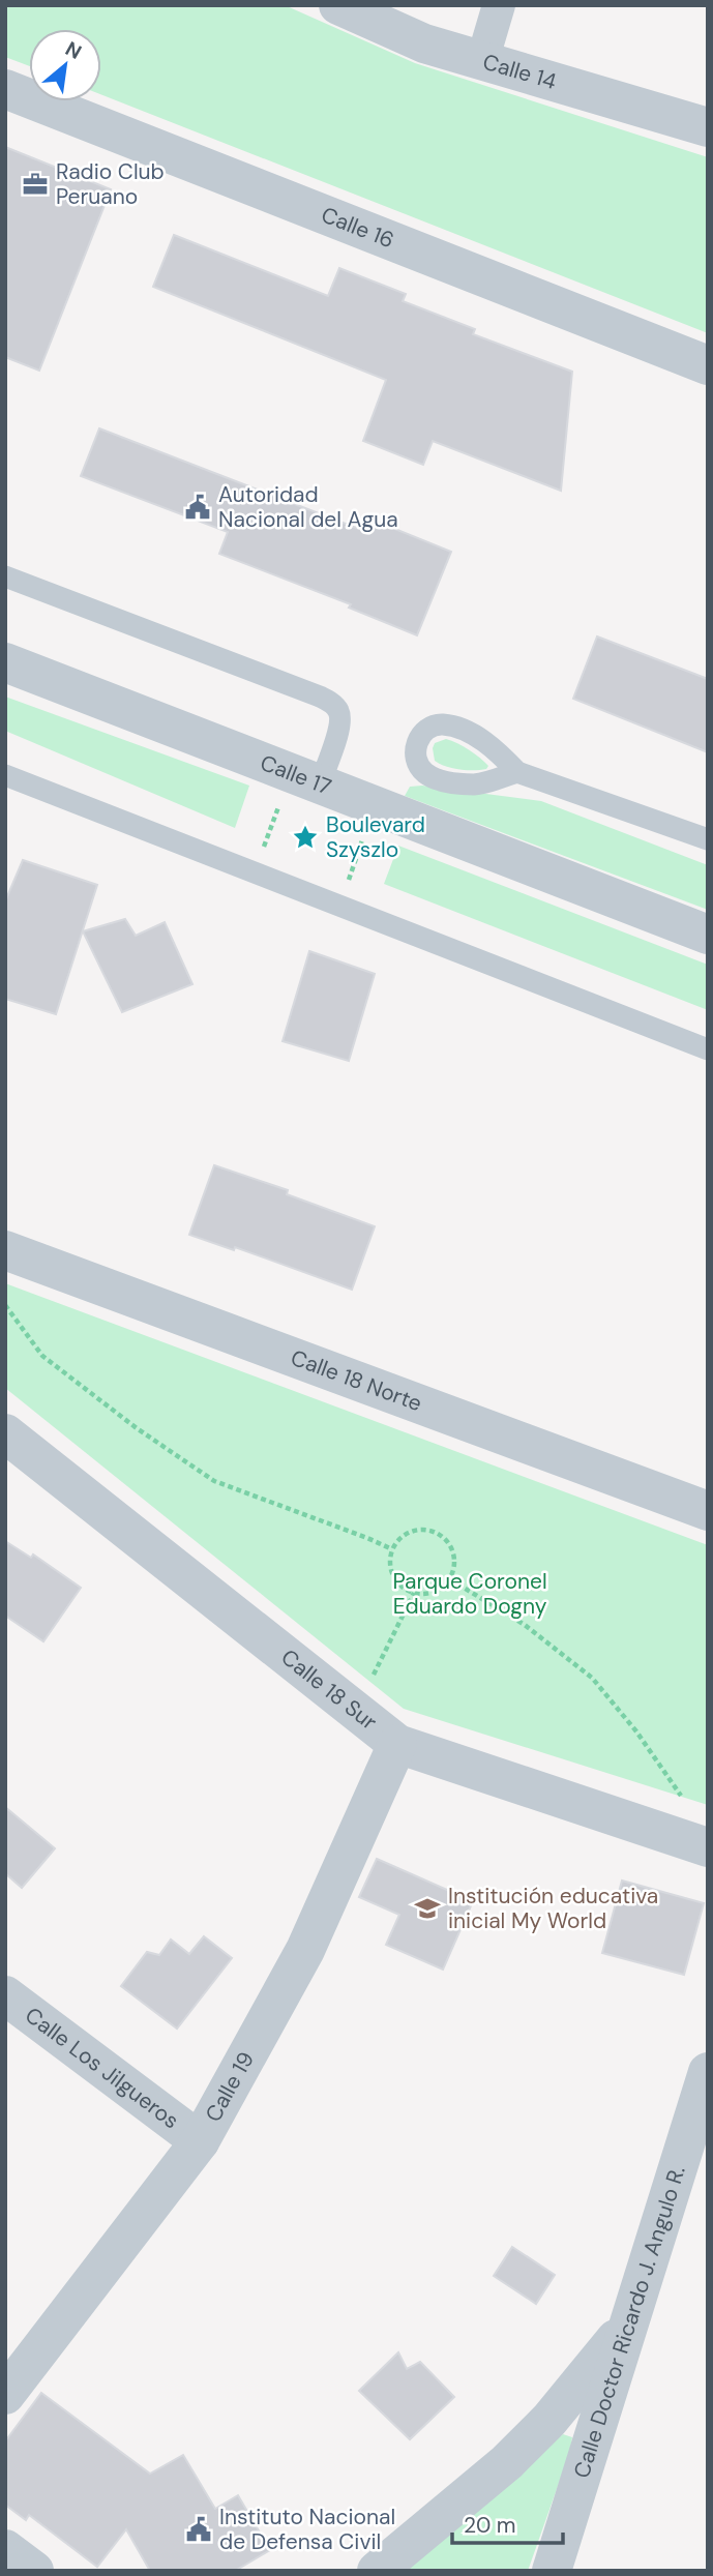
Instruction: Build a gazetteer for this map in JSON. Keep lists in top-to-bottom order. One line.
{"streets":{"street":["Calle 14","Calle 16","Calle 17","Calle 18 Norte","Calle 18 Sur","Calle Los Jilgueros","Calle 19","Calle Doctor Ricardo J. Angulo R."]},"crossings":[["Calle 18 Sur","Calle 19"],["Calle Los Jilgueros","Calle 19"]],"parks":["Parque Coronel Eduardo Dogny"],"places":{"office":["Radio Club Peruano"],"public building":["Autoridad Nacional del Agua","Instituto Nacional de Defensa Civil"],"place":["Boulevard Szyszlo"],"school or university":["Institución educativa inicial My World"]},"scale_bar":"20 m","north":"top right"}
